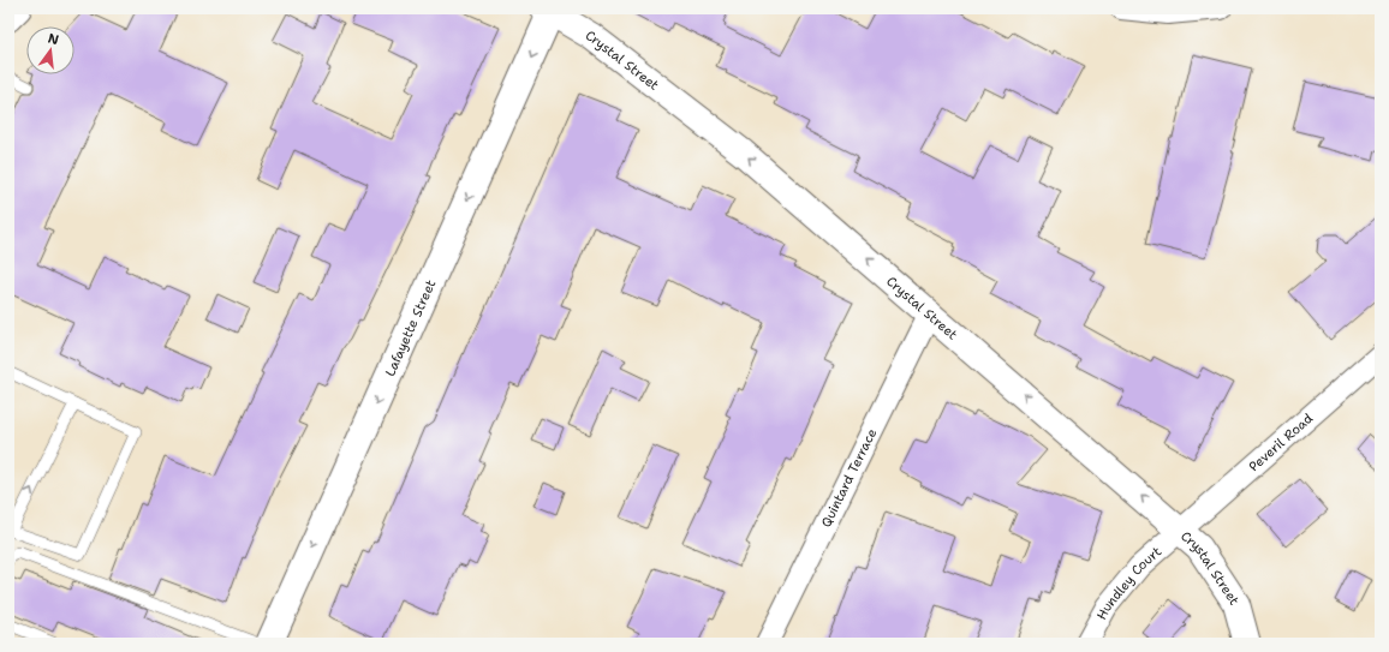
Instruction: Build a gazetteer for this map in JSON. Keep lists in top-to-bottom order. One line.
{"streets":{"street":["Crystal Street","Lafayette Street","Peveril Road","Quintard Terrace","Hundley Court"]},"crossings":[["Crystal Street","Lafayette Street"],["Crystal Street","Peveril Road"],["Crystal Street","Quintard Terrace"],["Crystal Street","Hundley Court"],["Peveril Road","Hundley Court"]],"one_way":["Crystal Street","Lafayette Street"],"north":"top"}
